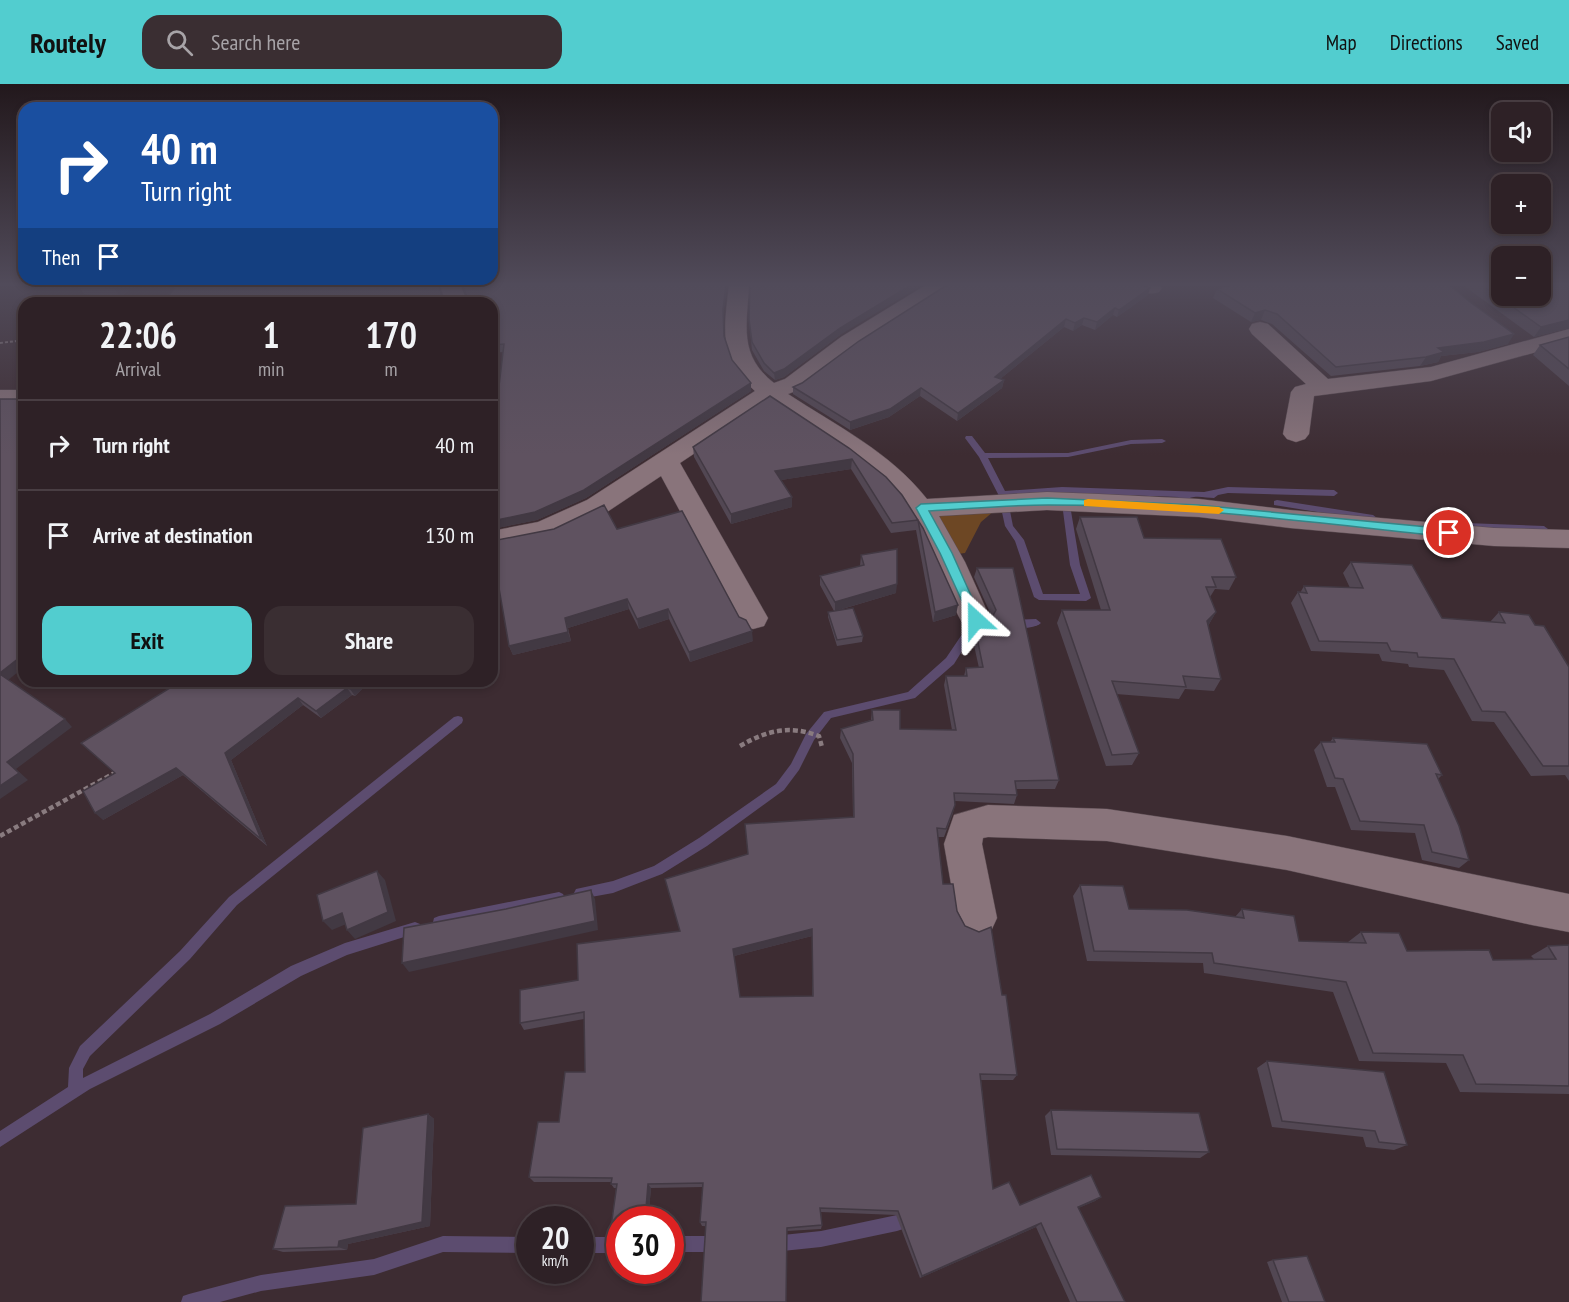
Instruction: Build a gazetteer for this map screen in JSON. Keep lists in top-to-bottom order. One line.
{"page":{"header":"Routely","search":"Search here","nav":["Map","Directions","Saved"],"map_buttons":["+","−"],"turn":["40 m","Turn right"],"then":"Then","eta":["22:06","Arrival","1","min","170","m"],"list":[{"name":"Turn right","value":"40 m"},{"name":"Arrive at destination","value":"130 m"}],"buttons":["Exit","Share"],"speed":"20 km/h","limit":"30"}}
